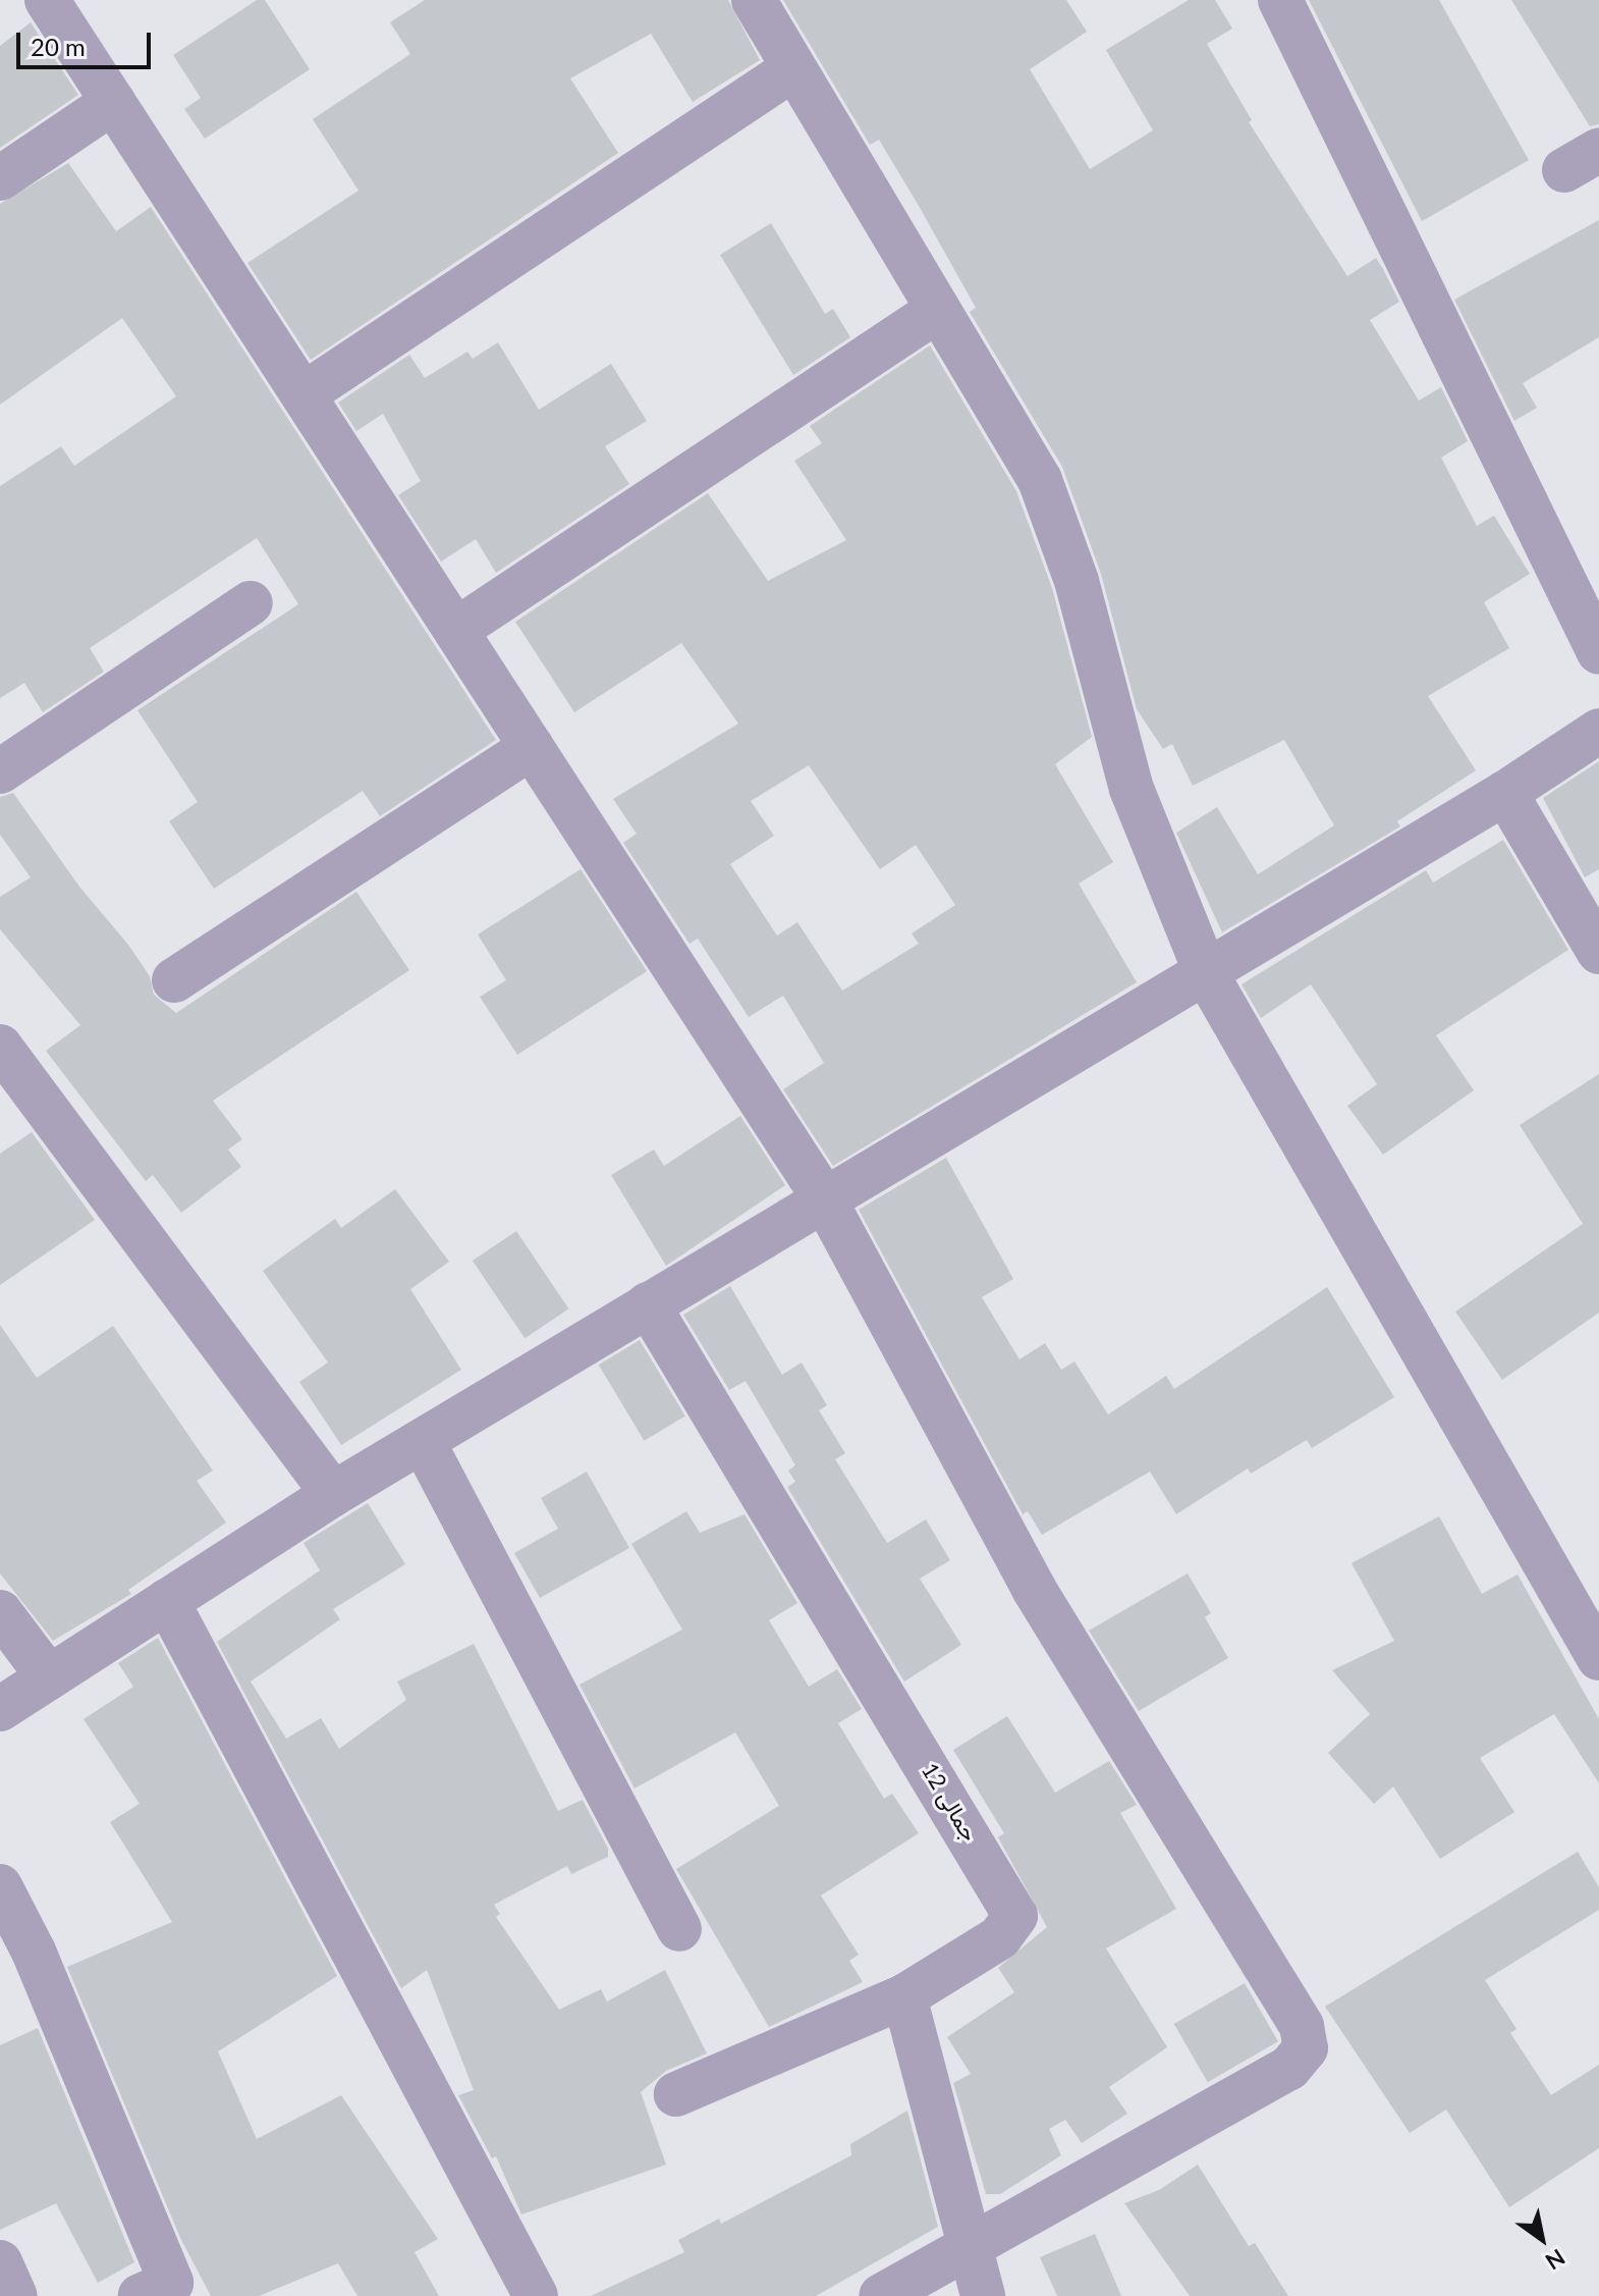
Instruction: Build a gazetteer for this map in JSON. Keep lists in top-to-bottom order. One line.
{"streets":{"street":["جمالی 12"]},"scale_bar":"20 m","north":"bottom right"}
